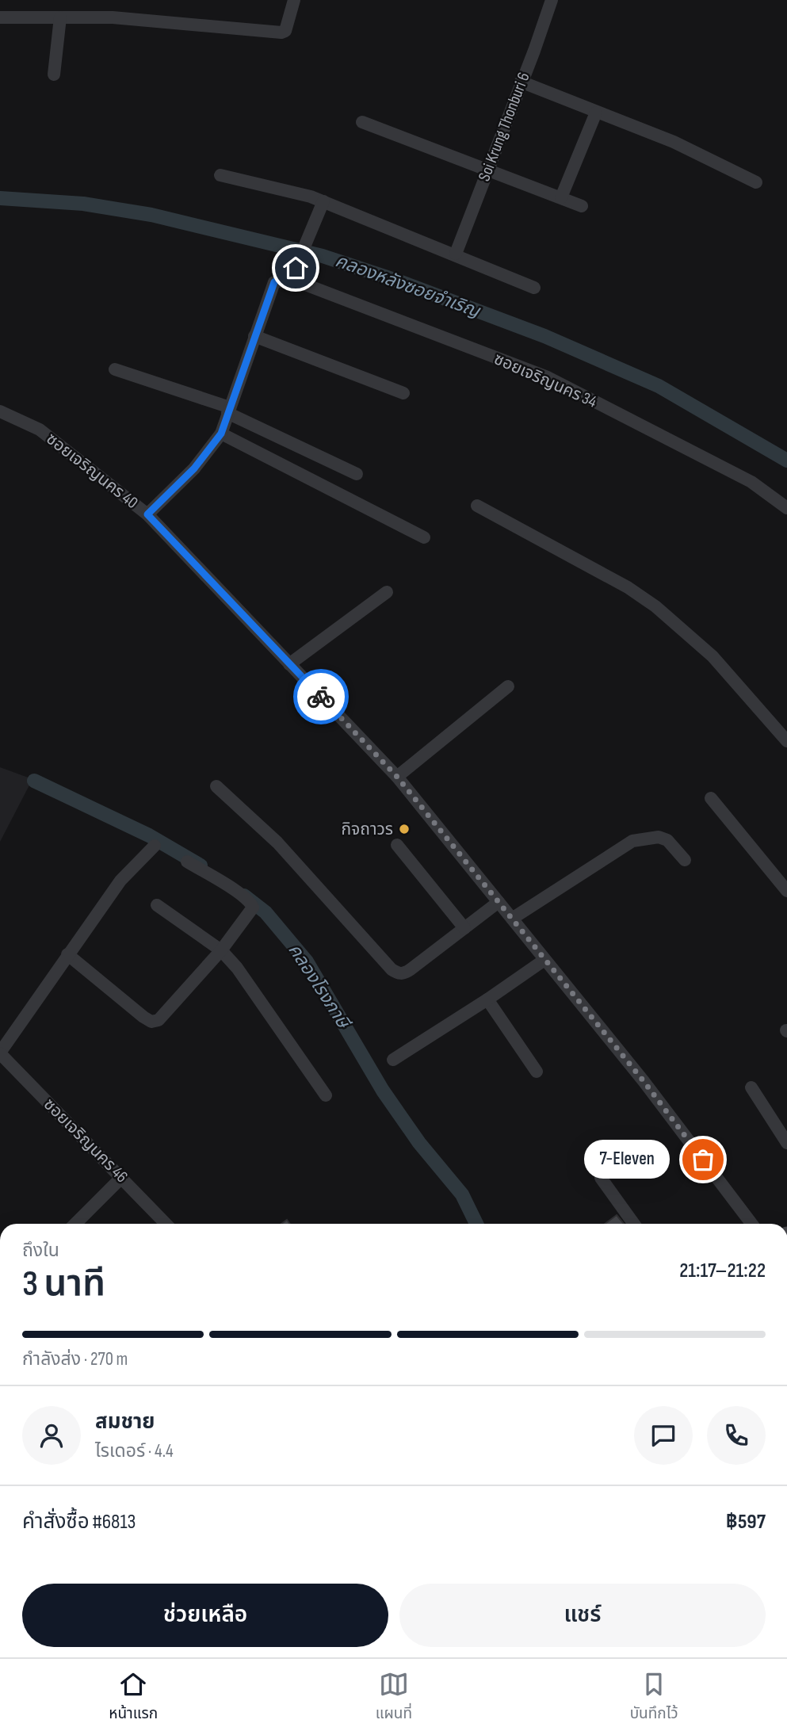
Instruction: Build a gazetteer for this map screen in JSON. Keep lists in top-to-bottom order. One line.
{"streets":{"street":["Soi Krung Thonburi 6","ซอยเจริญนคร 34","ซอยเจริญนคร 40","ซอยเจริญนคร 46"]},"water":["คลองหลังซอยจำเริญ","คลองโรงภาษี"],"places":["กิจถาวร","7-Eleven"],"page":{"bubble":"7-Eleven","heading":["3 นาที","ถึงใน","21:17–21:22"],"panel":["สมชาย","ไรเดอร์ · 4.4","คำสั่งซื้อ #6813","฿597"],"bar":"กำลังส่ง · 270 m","buttons":["ช่วยเหลือ","แชร์"],"tabs":["หน้าแรก","แผนที่","บันทึกไว้"]}}
